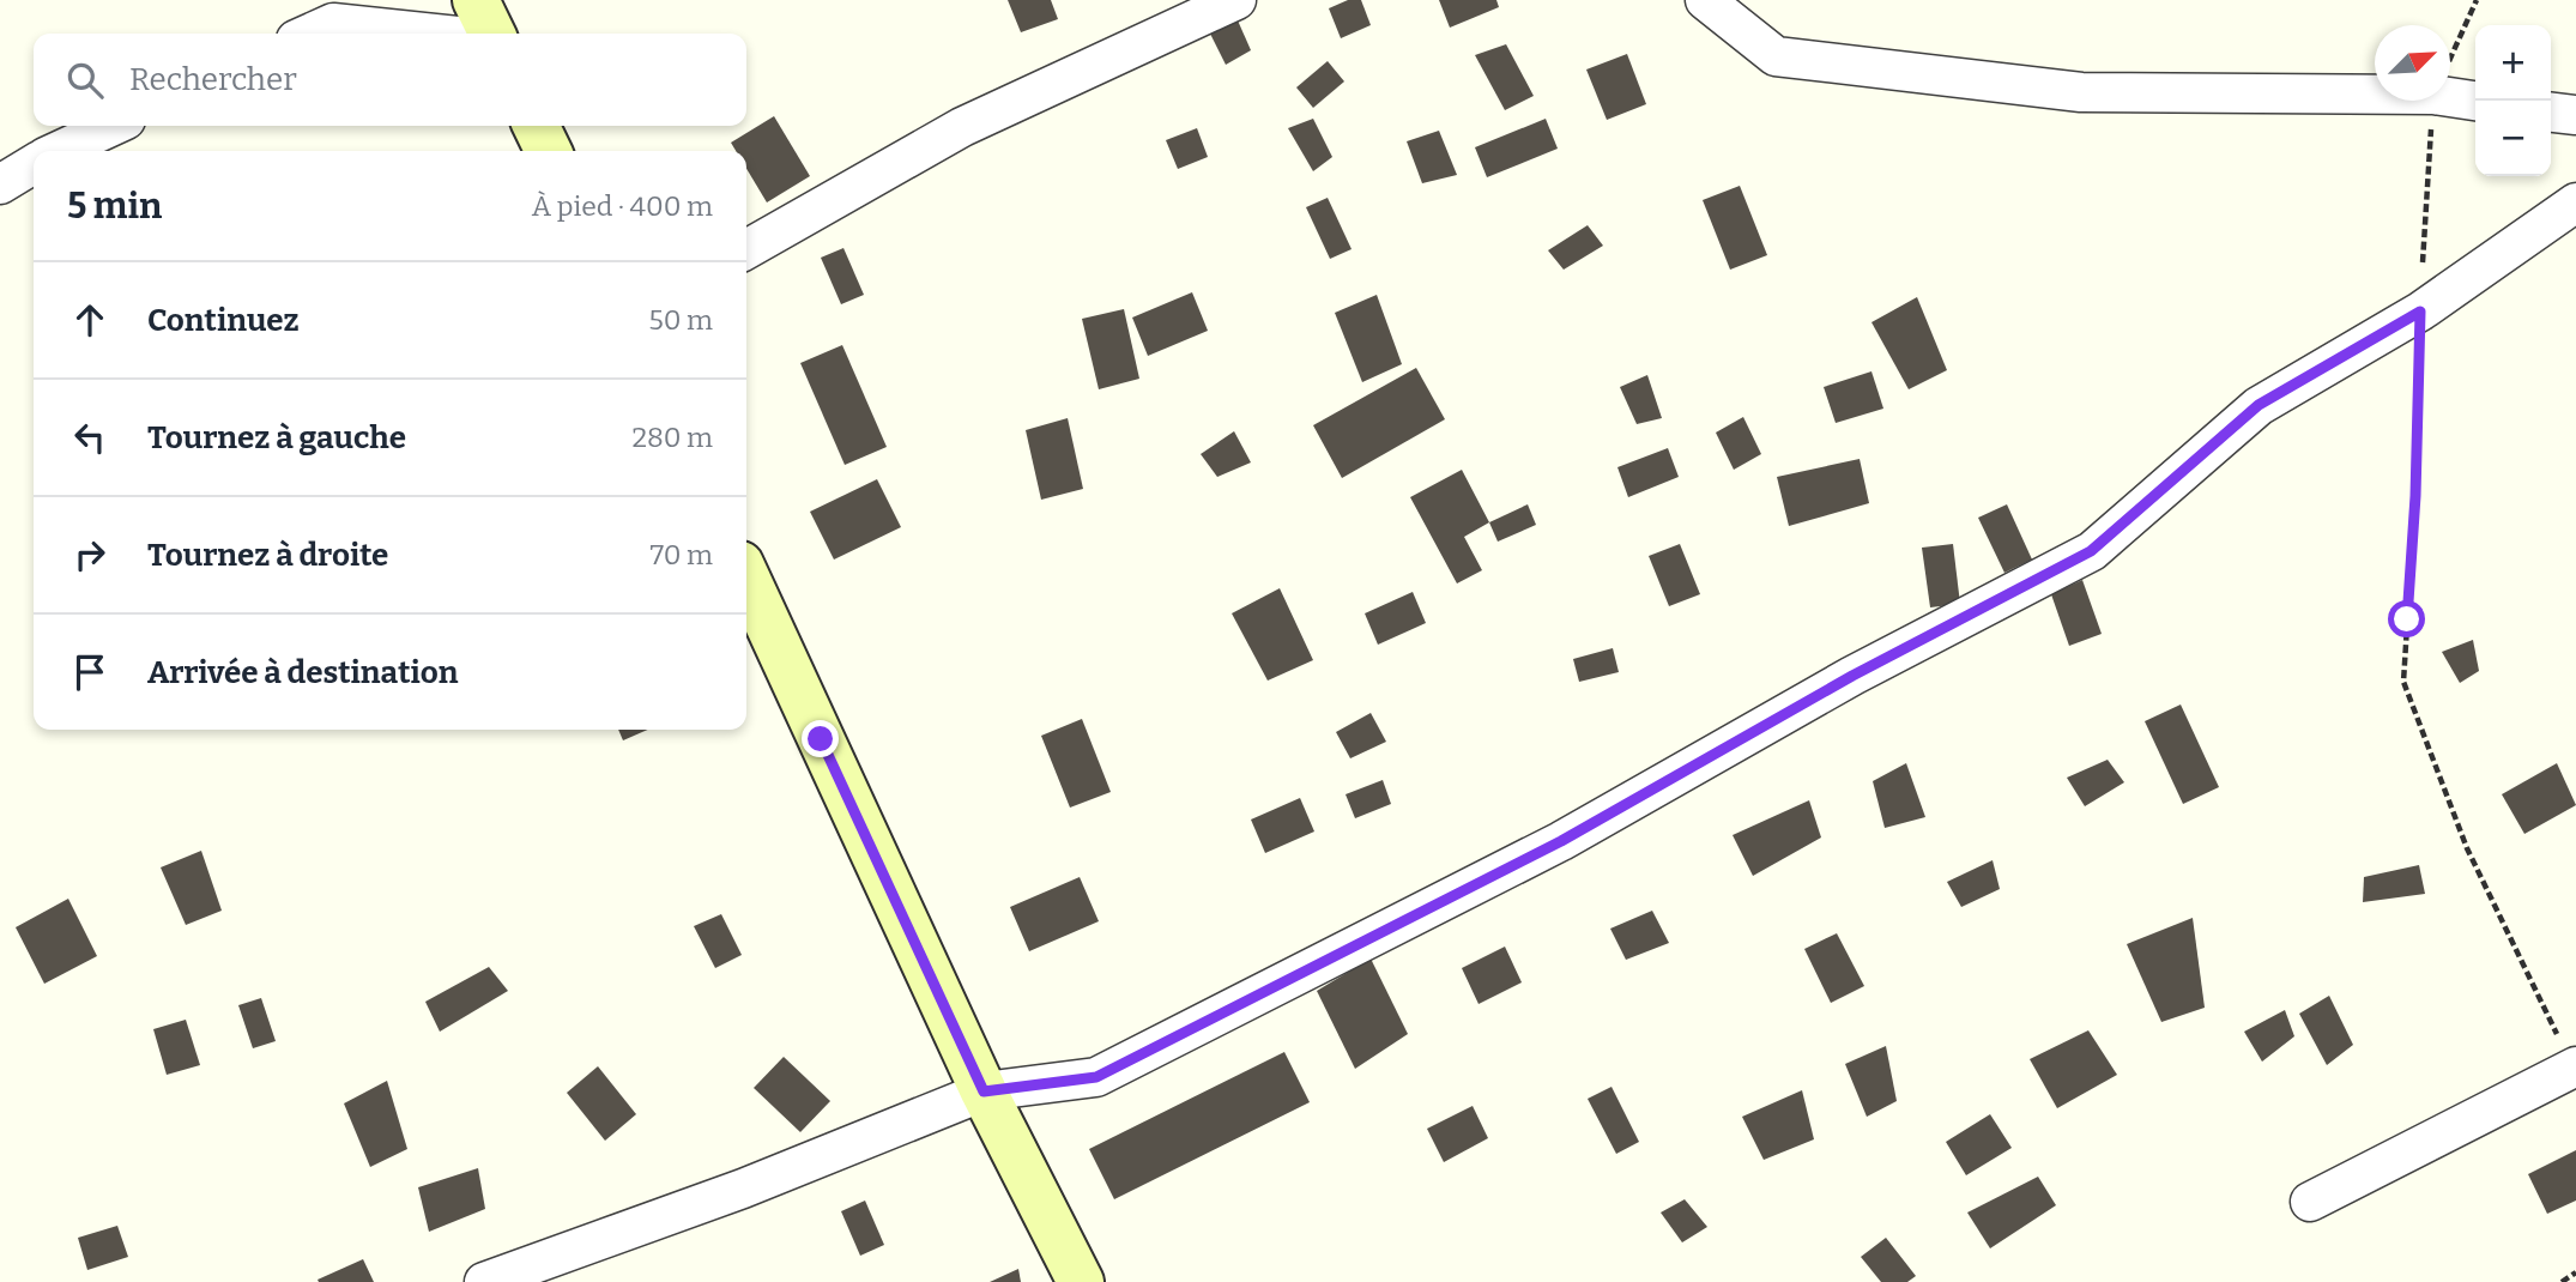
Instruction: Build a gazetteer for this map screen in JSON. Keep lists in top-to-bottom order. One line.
{"north":"top right","page":{"map_buttons":["+","−"],"search":"Rechercher","heading":["5 min","À pied · 400 m"],"list":[["Continuez","50 m"],["Tournez à gauche","280 m"],["Tournez à droite","70 m"],"Arrivée à destination"]}}
